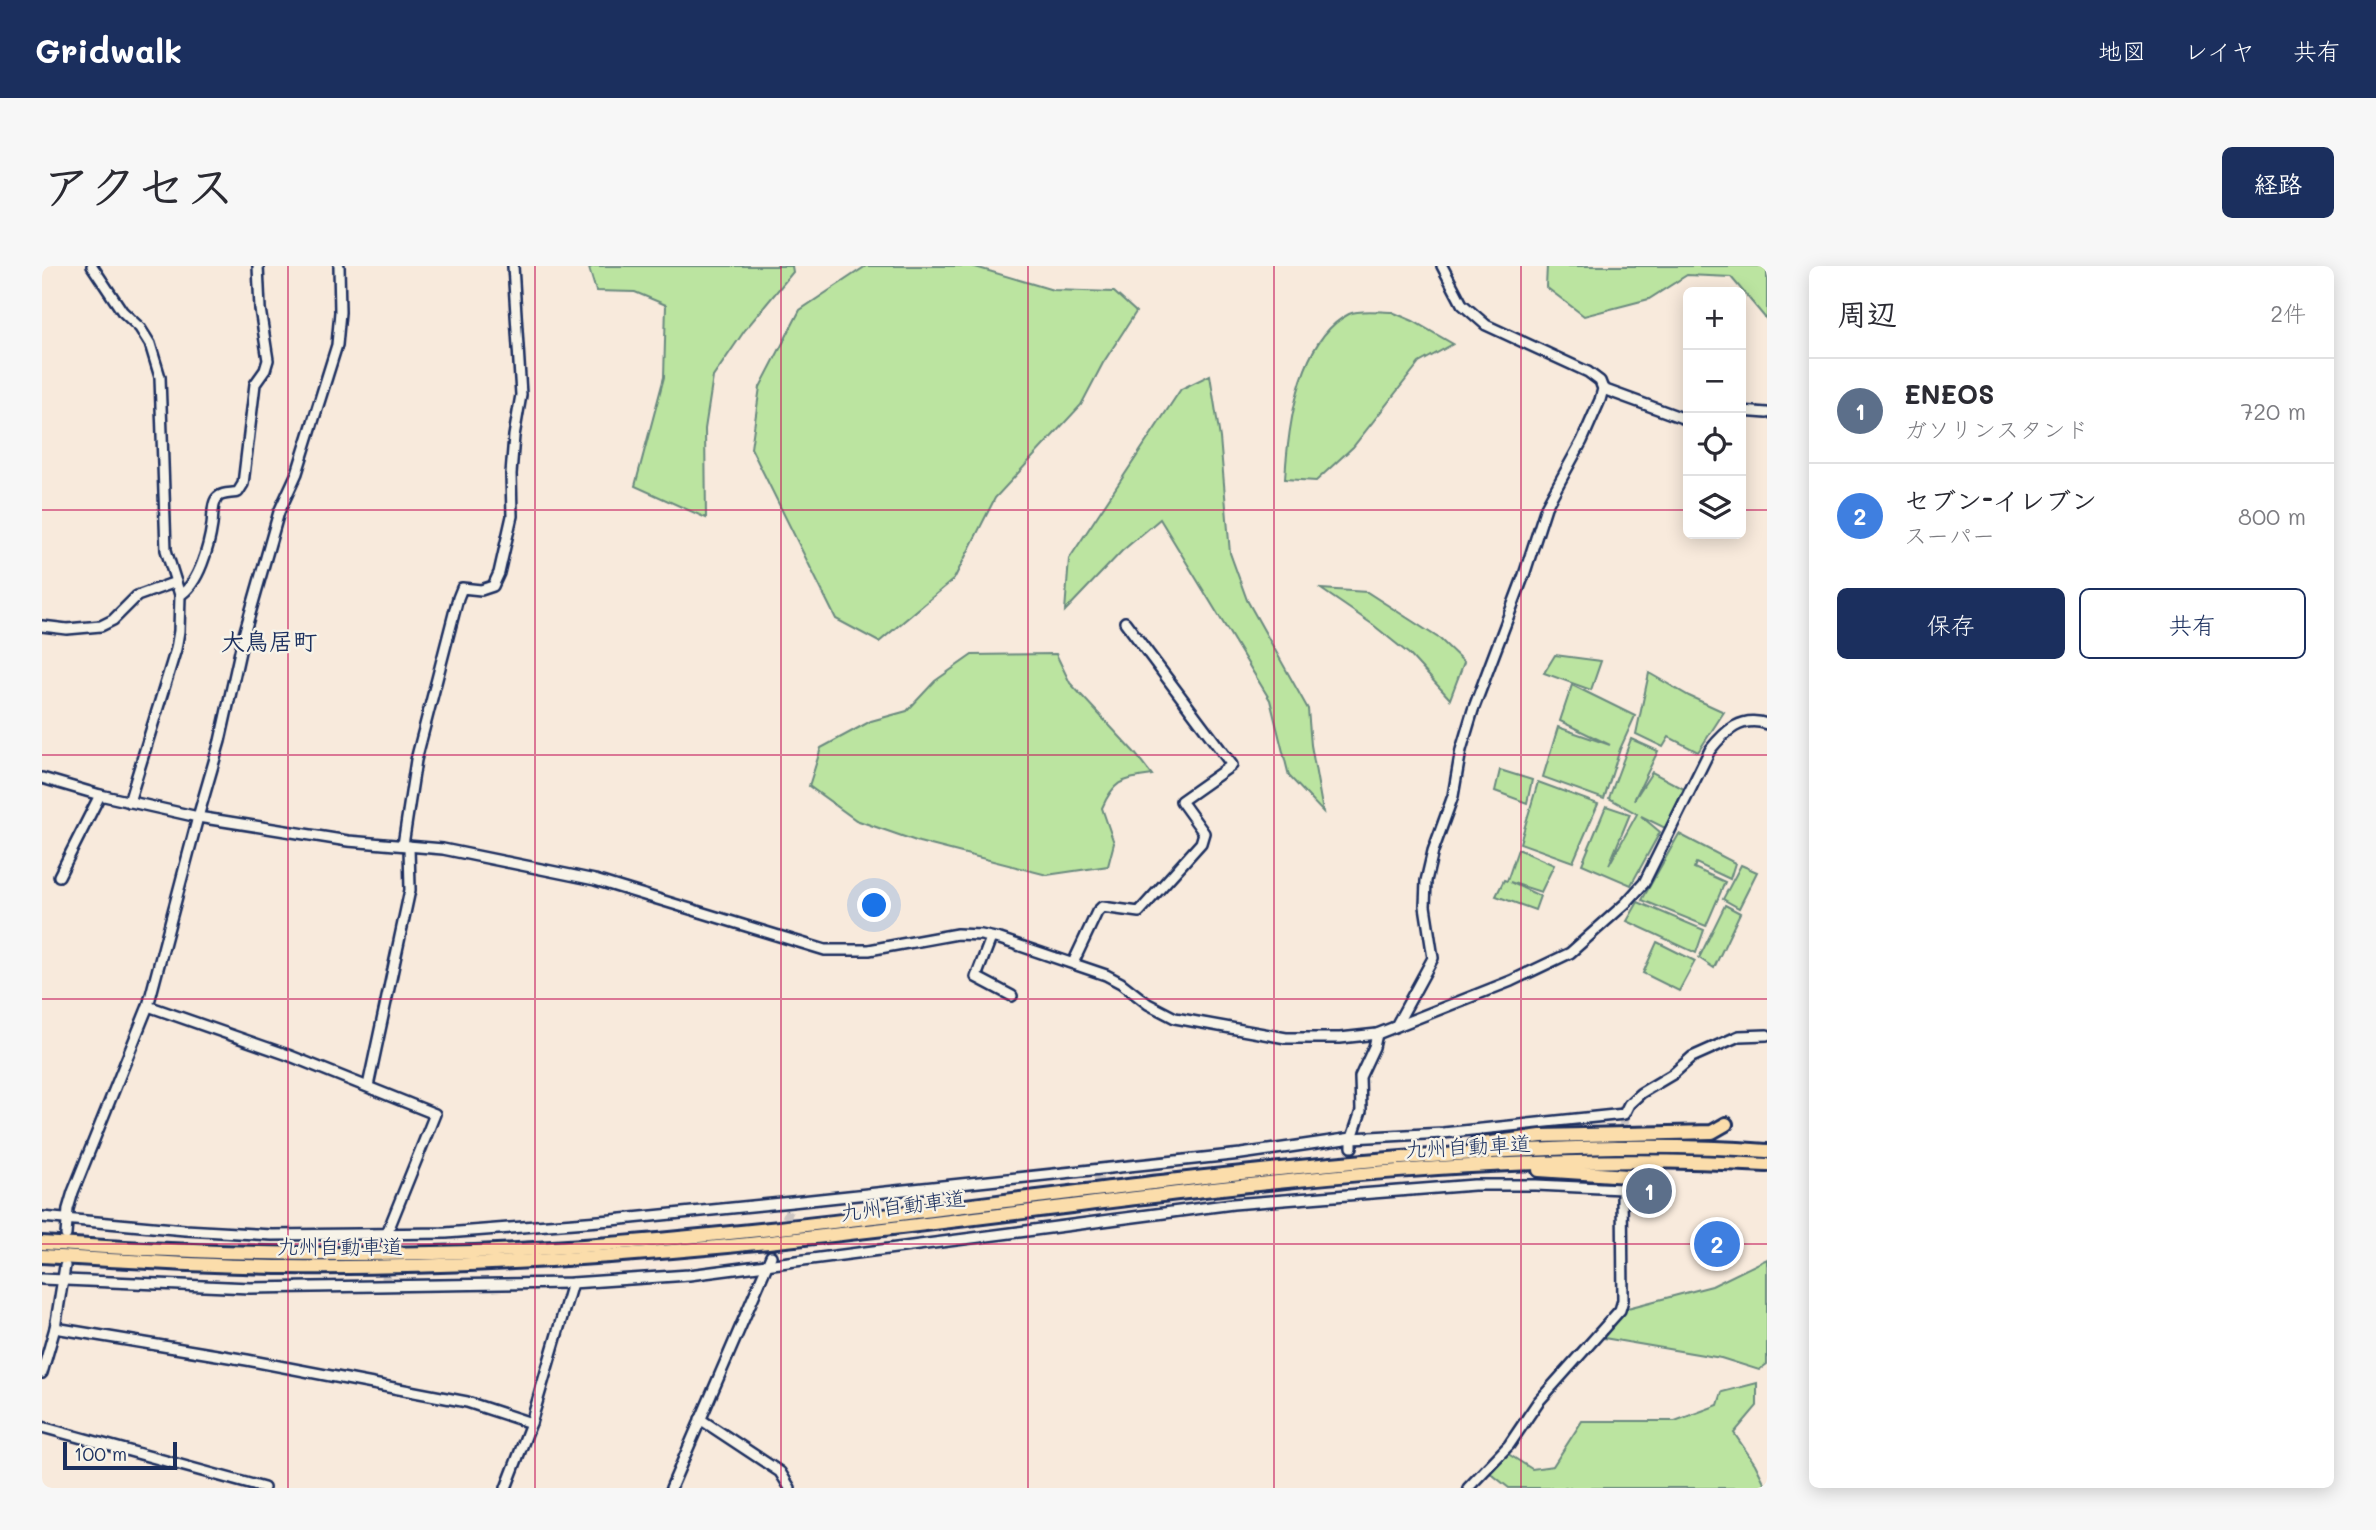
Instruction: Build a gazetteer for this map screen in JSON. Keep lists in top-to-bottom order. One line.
{"streets":{"highway":["九州自動車道"]},"districts":["大鳥居町"],"scale_bar":"100 m","page":{"header":"Gridwalk","nav":["地図","レイヤ","共有"],"title":"アクセス","buttons":["経路",["保存","共有"]],"heading":["周辺","2件"],"map_buttons":["+","−"],"list":[{"mark":"1","name":"ENEOS","note":"ガソリンスタンド","value":"720 m"},{"mark":"2","name":"セブン-イレブン","note":"スーパー","value":"800 m"}],"pins":["1","2"],"scale":"100 m"}}
